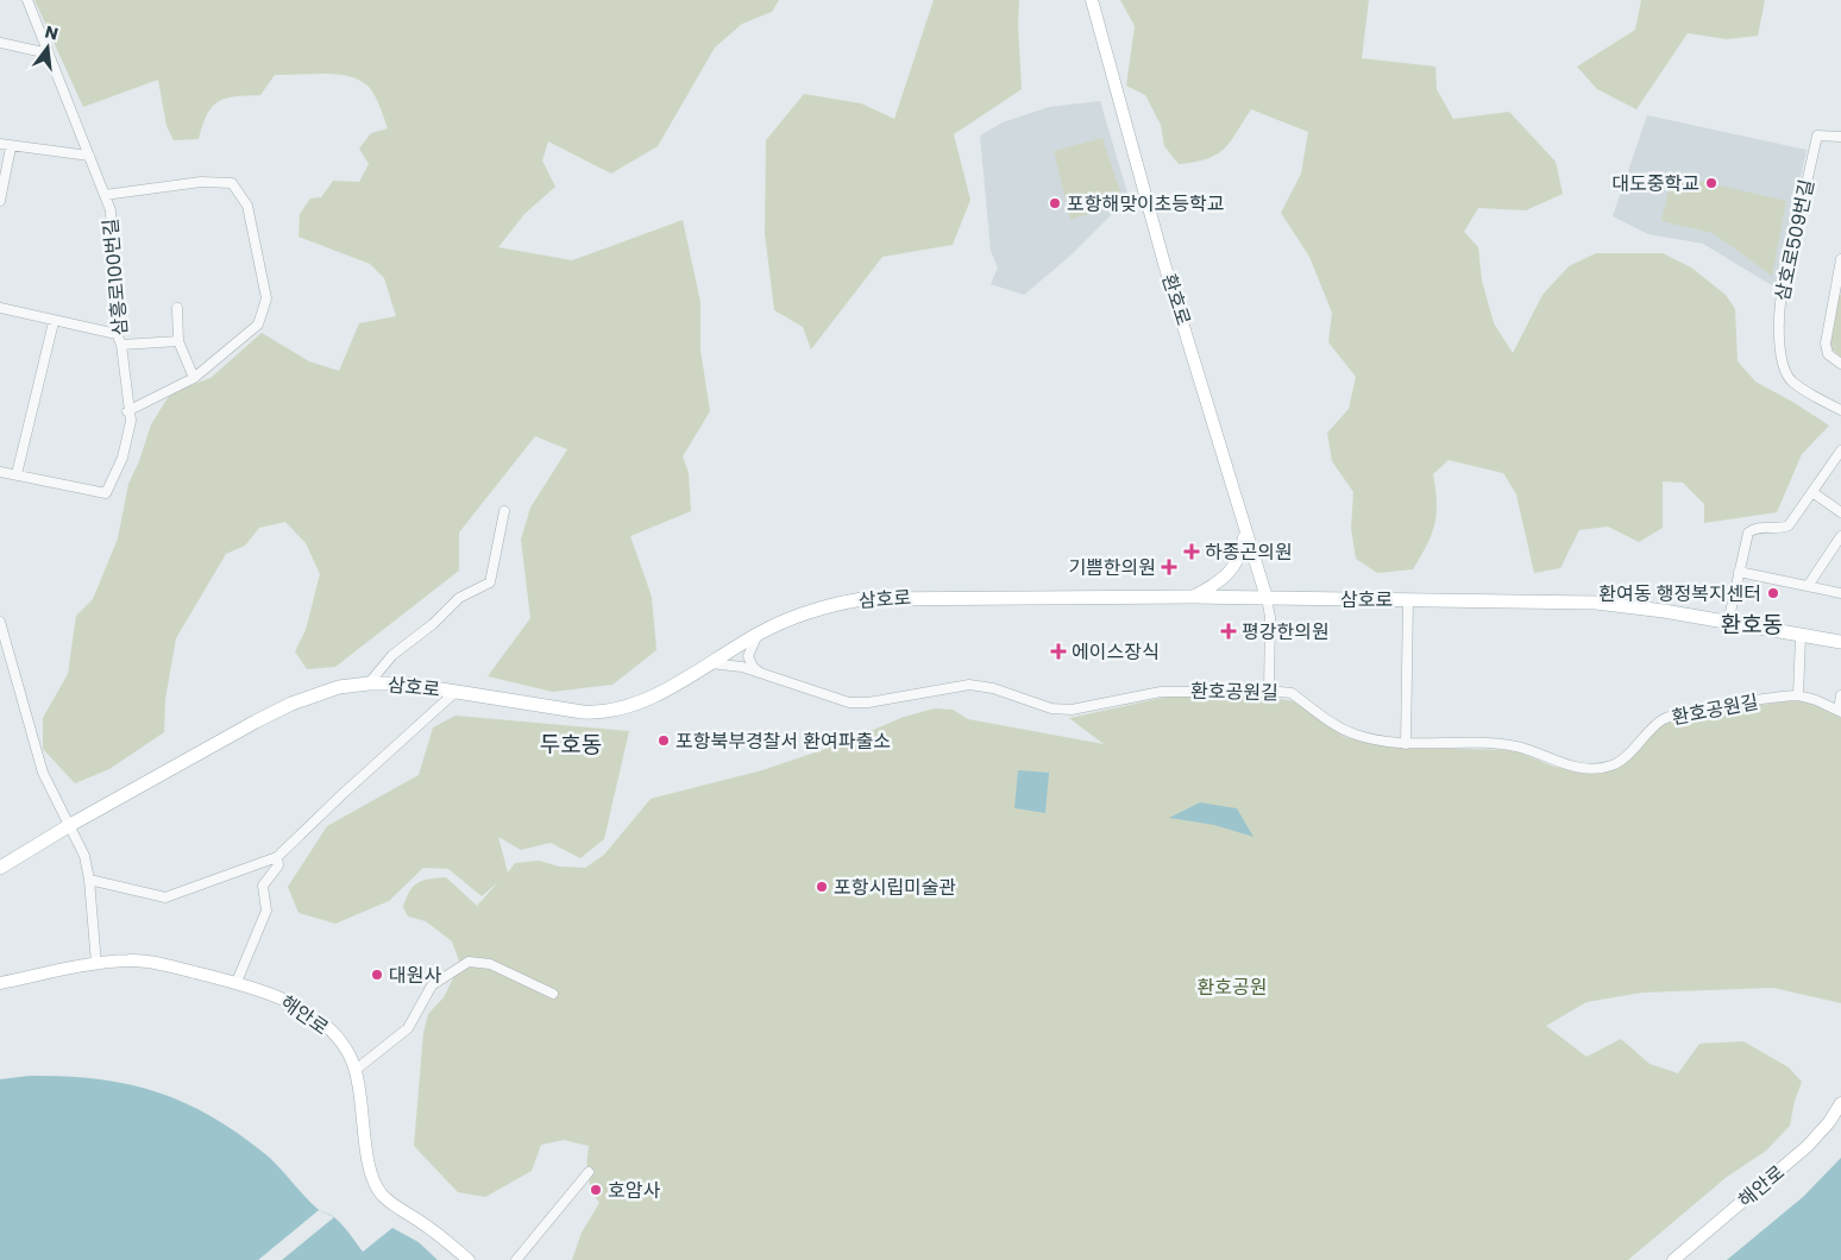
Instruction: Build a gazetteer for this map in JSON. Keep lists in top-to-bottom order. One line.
{"streets":{"main road":["삼호로"],"street":["삼호로509번길","삼흥로100번길","환호로","환호공원길","해안로"]},"crossings":[["환호로","삼호로"],["삼호로","환호공원길"]],"districts":["환호동","두호동"],"parks":["환호공원"],"places":{"other":["대도중학교","포항해맞이초등학교","환여동 행정복지센터","포항북부경찰서 환여파출소","포항시립미술관","대원사","호암사"],"health":["하종곤의원","기쁨한의원","평강한의원","에이스장식"]},"north":"top"}
